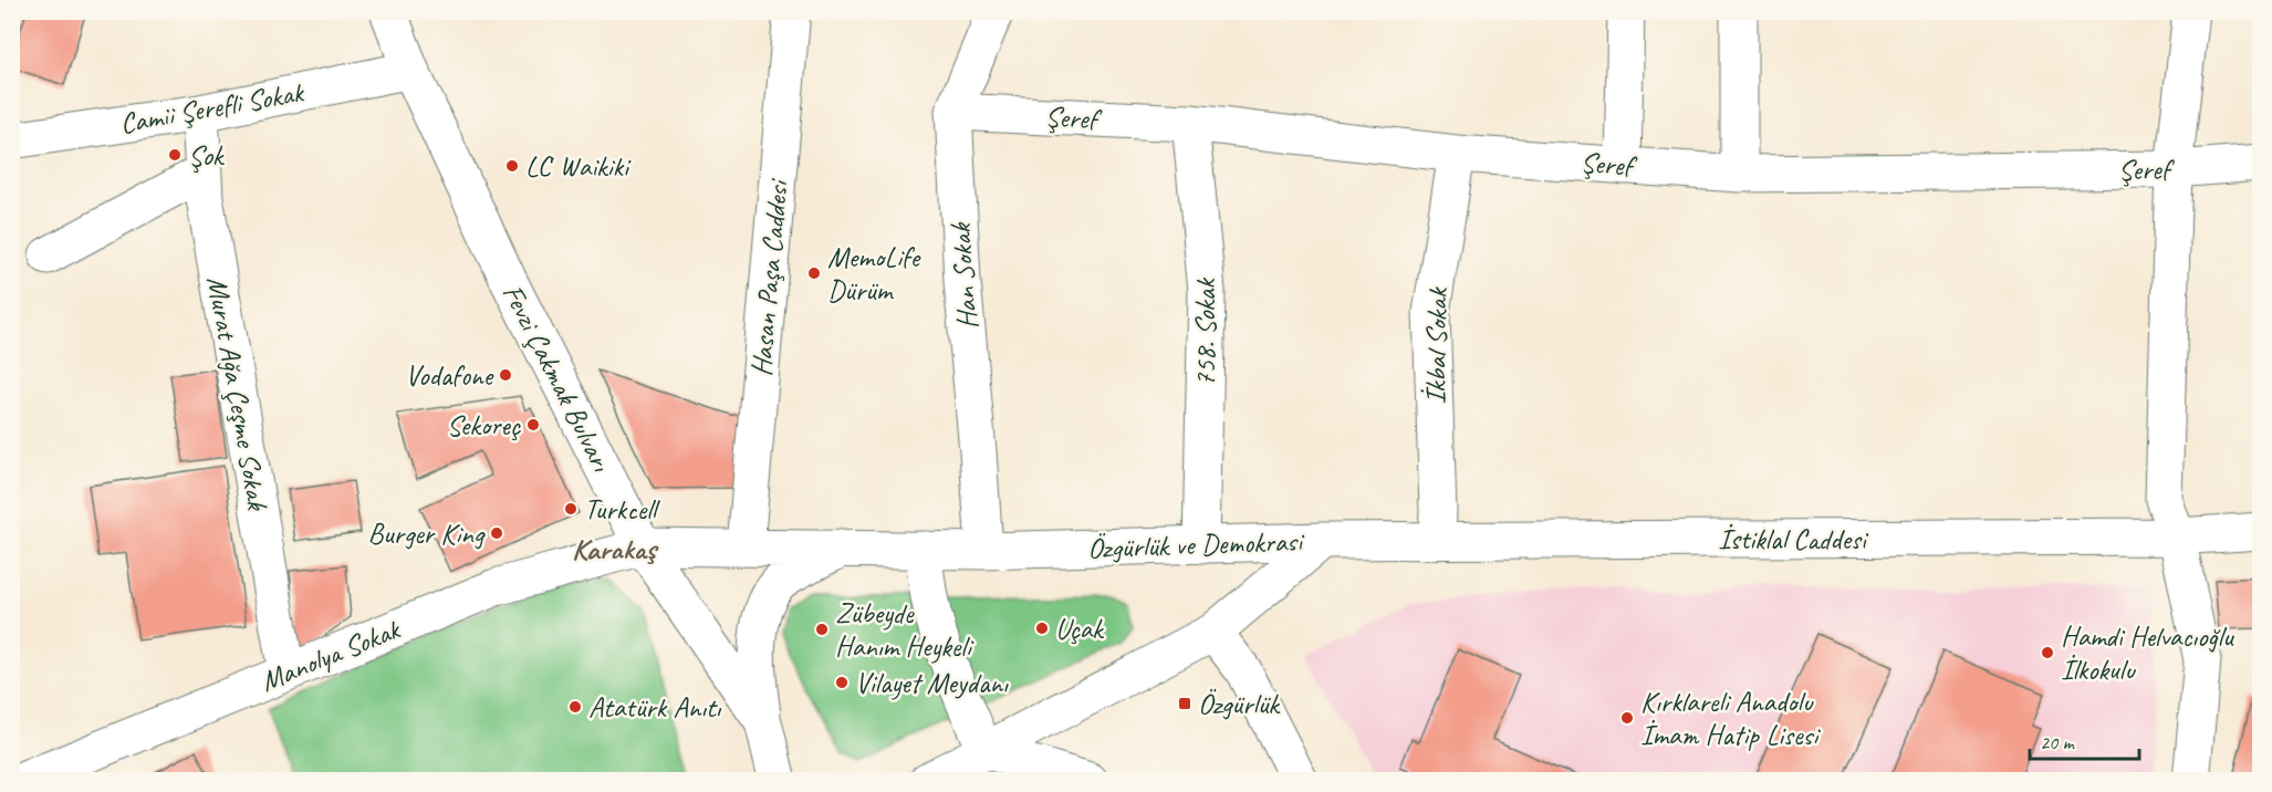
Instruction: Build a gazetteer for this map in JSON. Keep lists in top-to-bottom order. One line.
{"streets":{"street":["Camii Şerefli Sokak","Şeref","Han Sokak","Hasan Paşa Caddesi","758. Sokak","İkbal Sokak","Fevzi Çakmak Bulvarı","Murat Ağa Çeşme Sokak","İstiklal Caddesi","Özgürlük ve Demokrasi","Manolya Sokak"]},"crossings":[["Camii Şerefli Sokak","Fevzi Çakmak Bulvarı"],["Camii Şerefli Sokak","Murat Ağa Çeşme Sokak"],["Şeref","Han Sokak"],["Şeref","758. Sokak"],["Şeref","İkbal Sokak"],["Han Sokak","Özgürlük ve Demokrasi"],["Hasan Paşa Caddesi","Özgürlük ve Demokrasi"],["758. Sokak","Özgürlük ve Demokrasi"],["İkbal Sokak","İstiklal Caddesi"],["Fevzi Çakmak Bulvarı","Özgürlük ve Demokrasi"],["Fevzi Çakmak Bulvarı","Manolya Sokak"],["Murat Ağa Çeşme Sokak","Manolya Sokak"],["İstiklal Caddesi","Özgürlük ve Demokrasi"],["Özgürlük ve Demokrasi","Manolya Sokak"]],"districts":["Karakaş"],"places":{"other":["Şok","LC Waikiki","MemoLife Dürüm","Vodafone","Sekoreç","Turkcell","Burger King","Uçak","Zübeyde Hanım Heykeli","Hamdi Helvacıoğlu İlkokulu","Vilayet Meydanı","Atatürk Anıtı","Kırklareli Anadolu İmam Hatip Lisesi"],"transit":["Özgürlük"]},"scale_bar":"20 m"}
